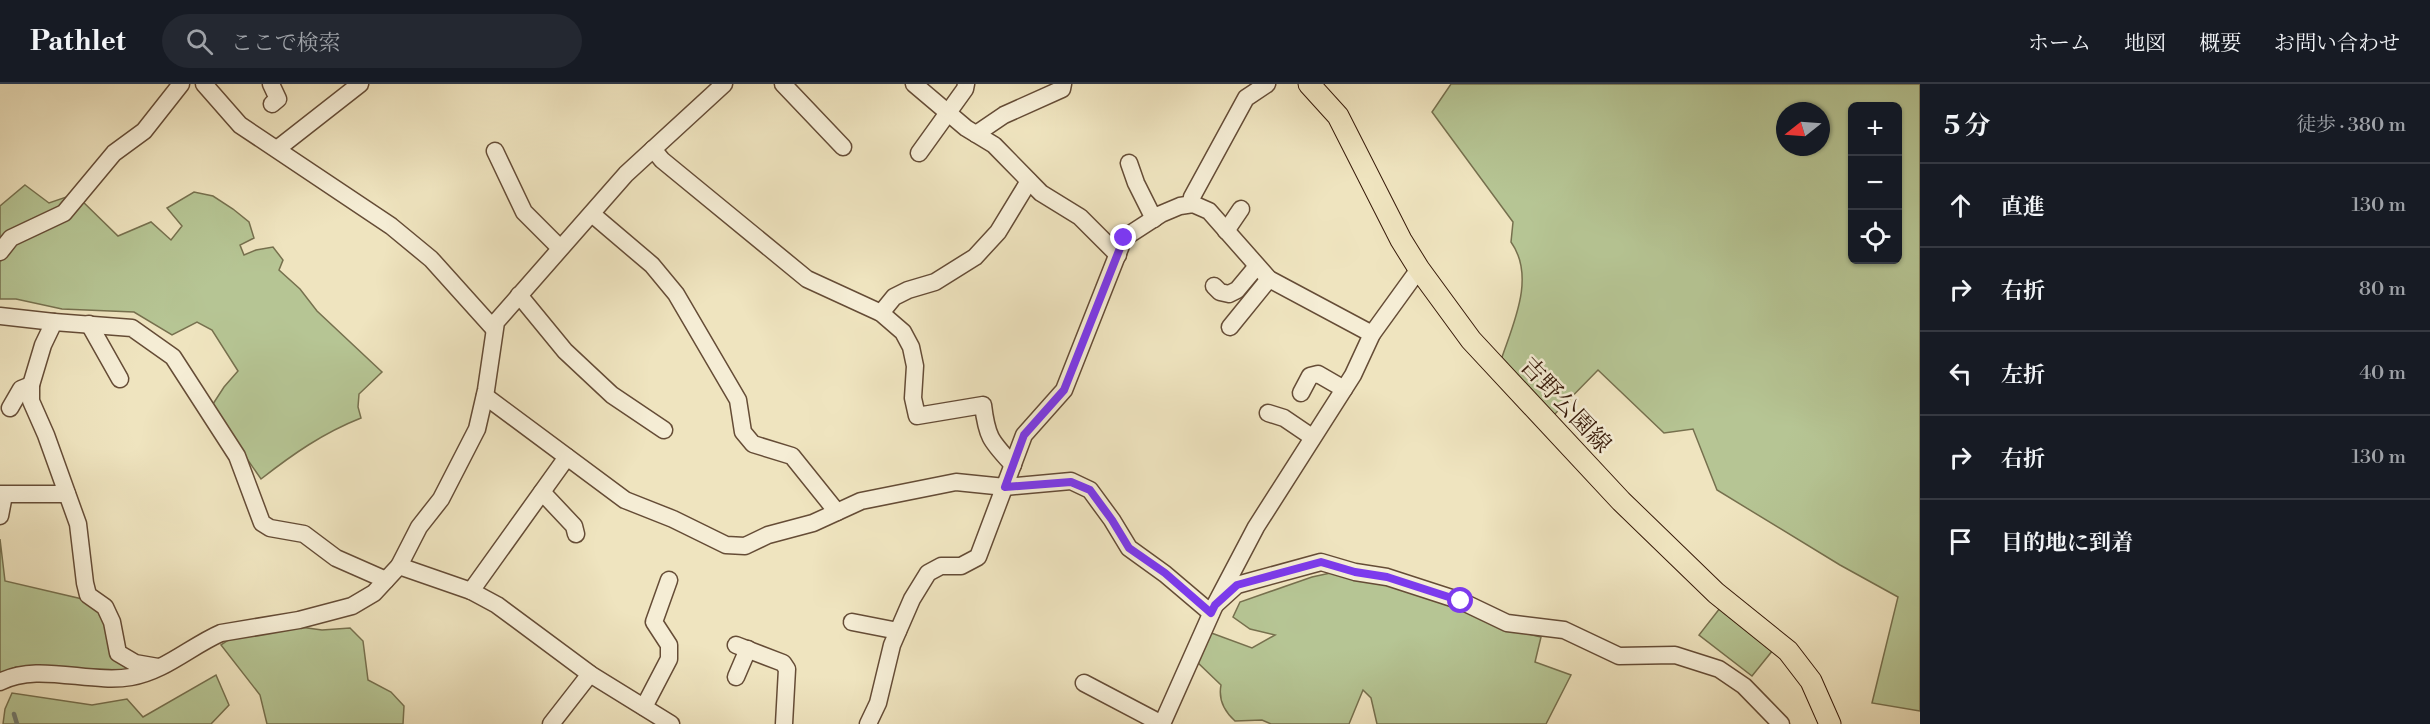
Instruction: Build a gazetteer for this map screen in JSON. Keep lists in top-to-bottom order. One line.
{"streets":{"main road":["吉野公園線"]},"north":"left","page":{"header":"Pathlet","search":"ここで検索","nav":["ホーム","地図","概要","お問い合わせ"],"heading":["5 分","徒歩 · 380 m"],"map_buttons":["+","−"],"list":[["直進","130 m"],["右折","80 m"],["左折","40 m"],["右折","130 m"],"目的地に到着"]}}
